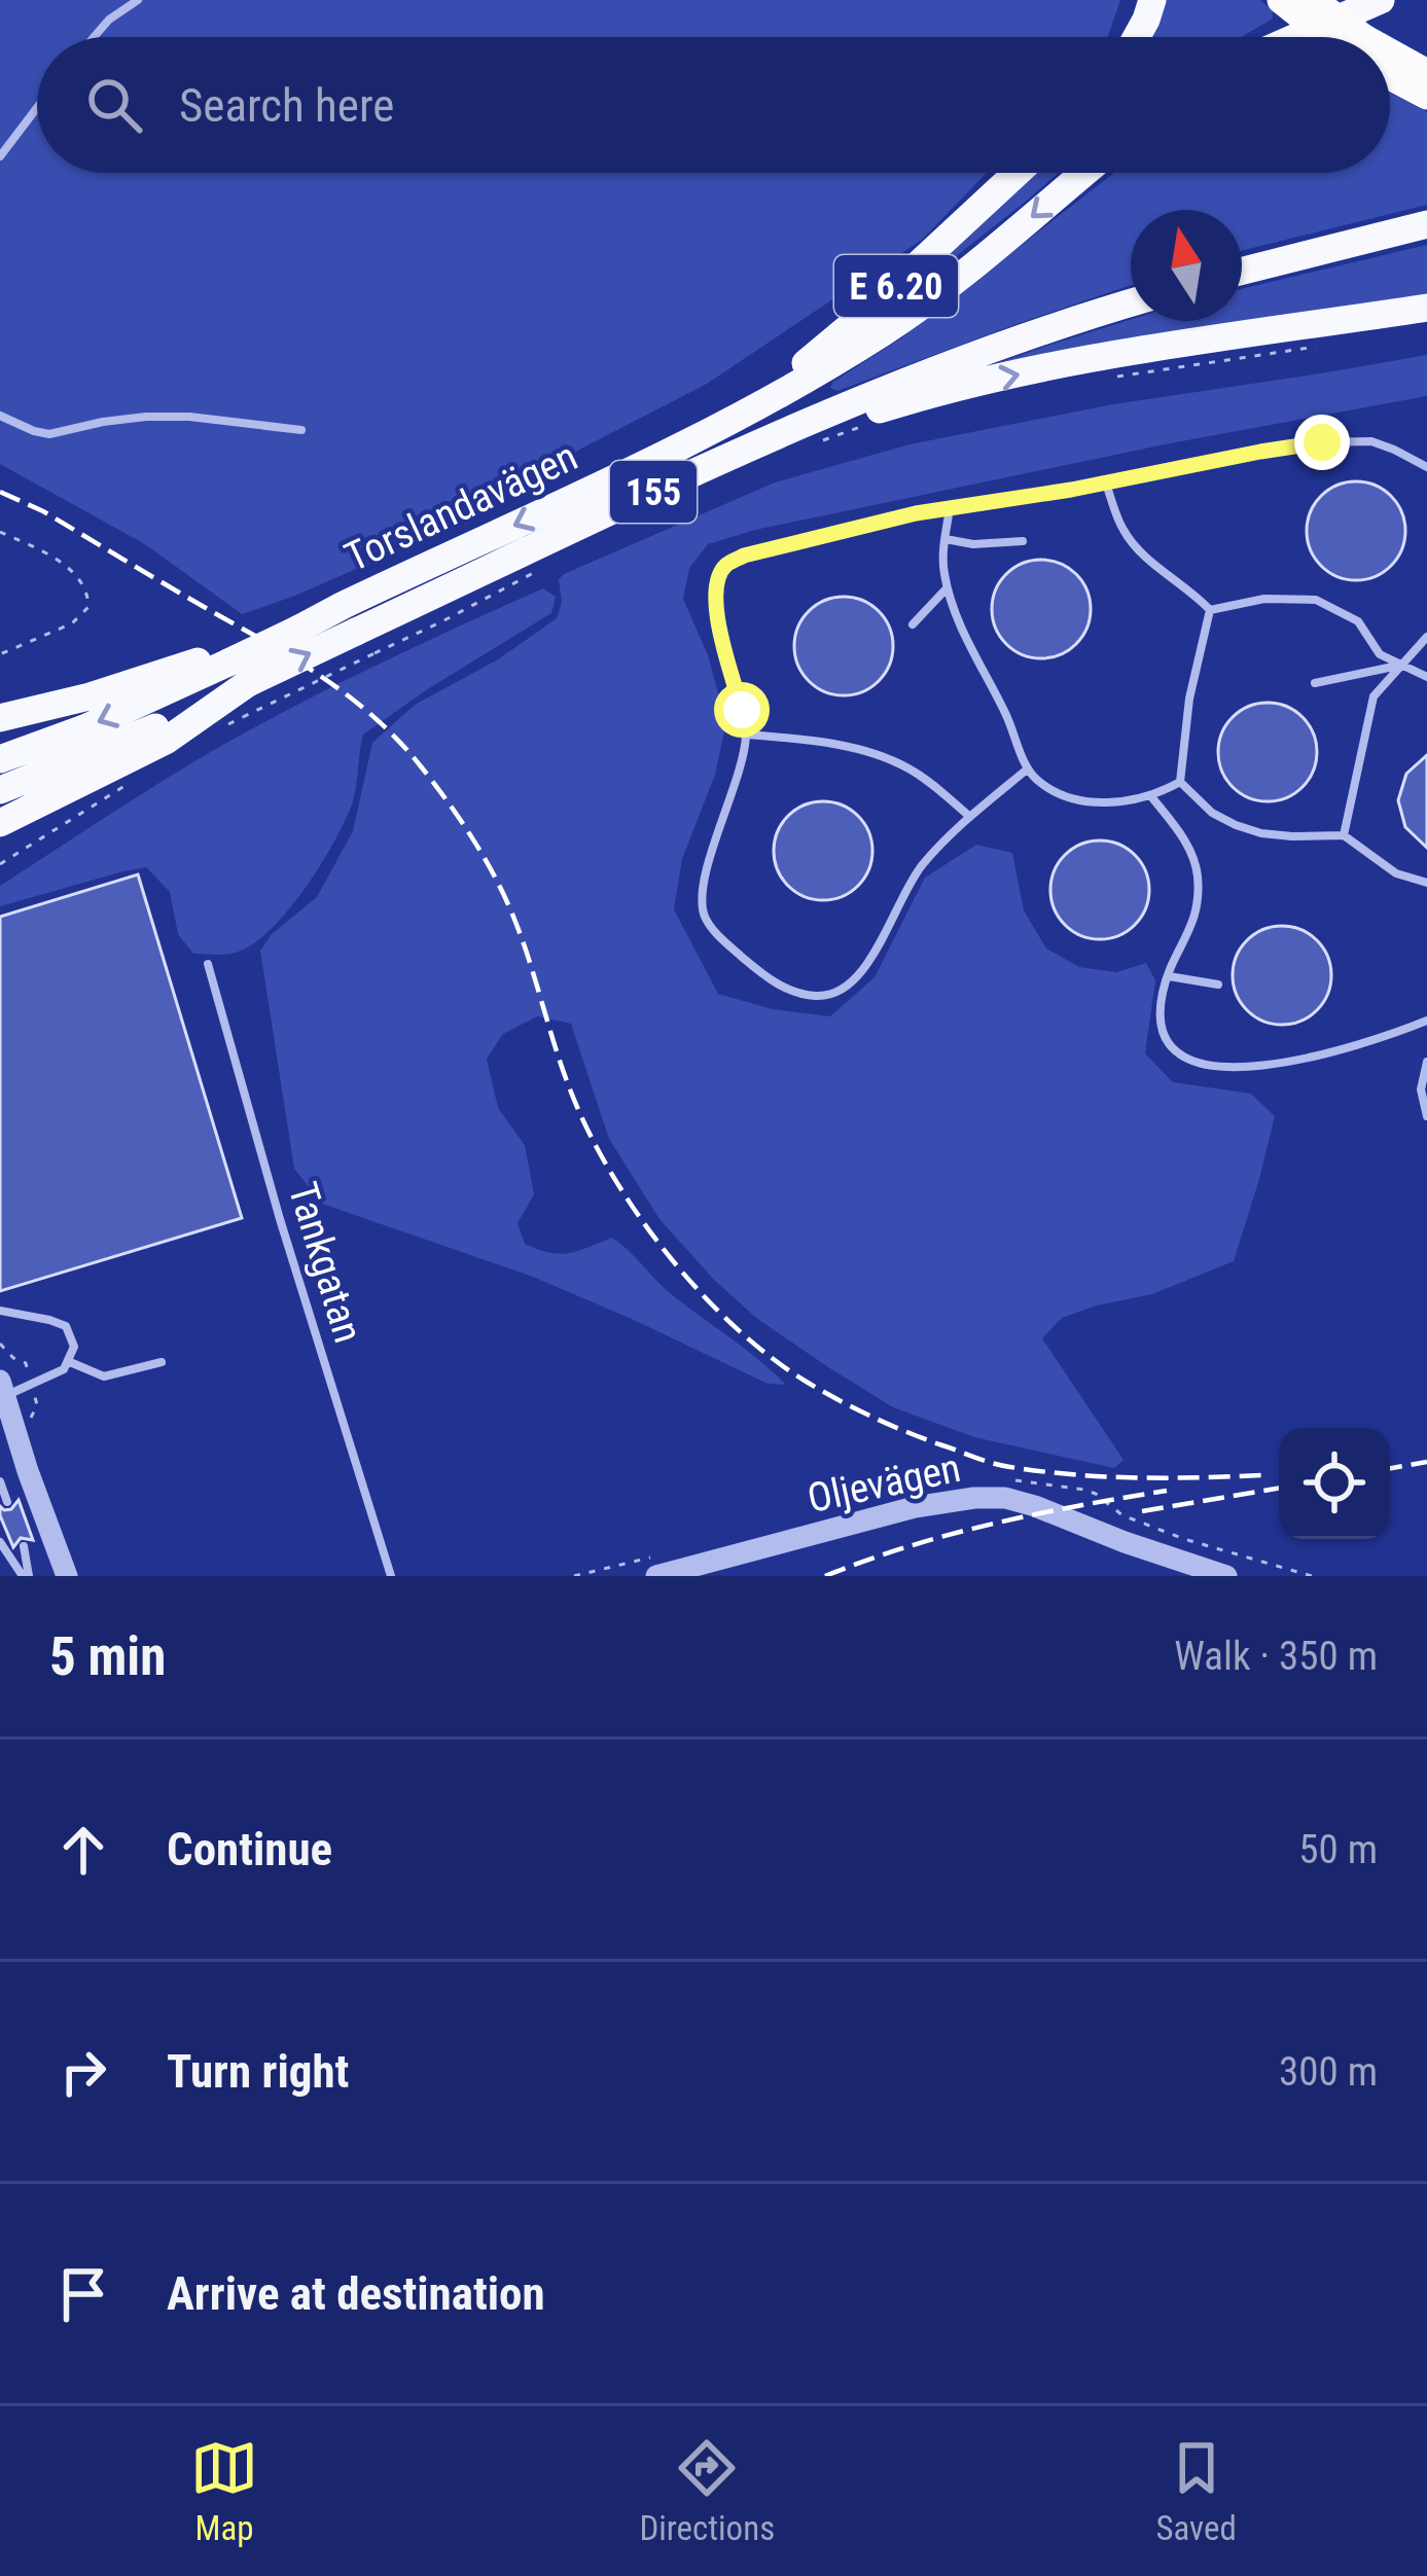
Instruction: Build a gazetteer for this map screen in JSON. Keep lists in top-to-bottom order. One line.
{"streets":{"main road":["E 6.20","155","Torslandavägen"],"street":["Oljevägen"],"lane":["Tankgatan"]},"crossings":[["E 6.20","Torslandavägen"],["155","Torslandavägen"]],"north":"top","page":{"search":"Search here","heading":["5 min","Walk · 350 m"],"list":[["Continue","50 m"],["Turn right","300 m"],"Arrive at destination"],"nav":["Map","Directions","Saved"]}}
